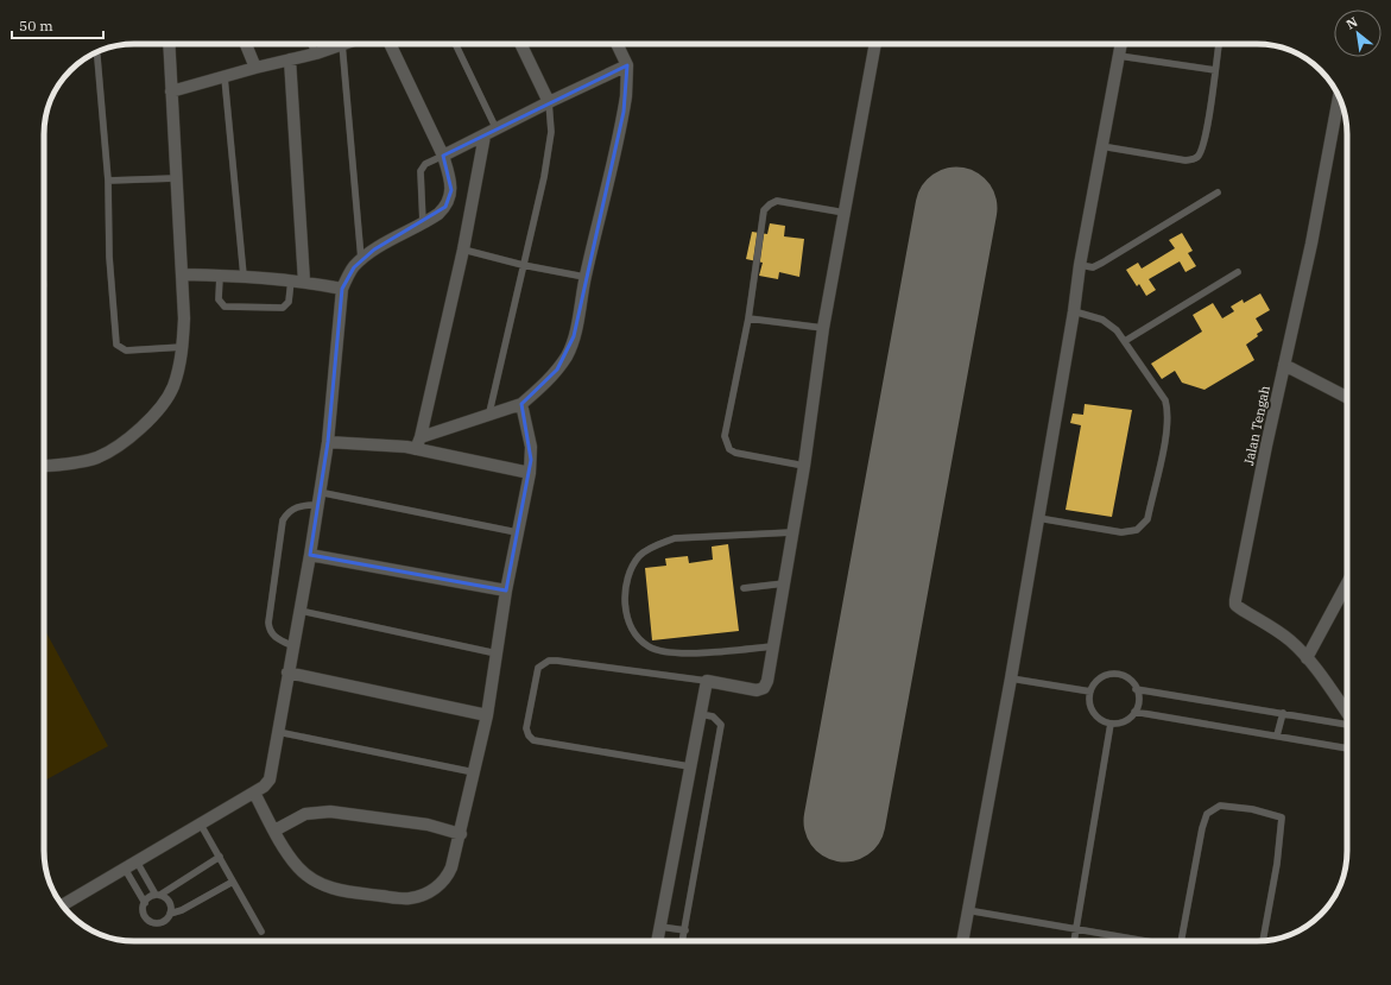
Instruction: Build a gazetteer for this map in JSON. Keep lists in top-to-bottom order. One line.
{"streets":{"street":["Jalan Tengah"]},"scale_bar":"50 m","north":"top left"}
